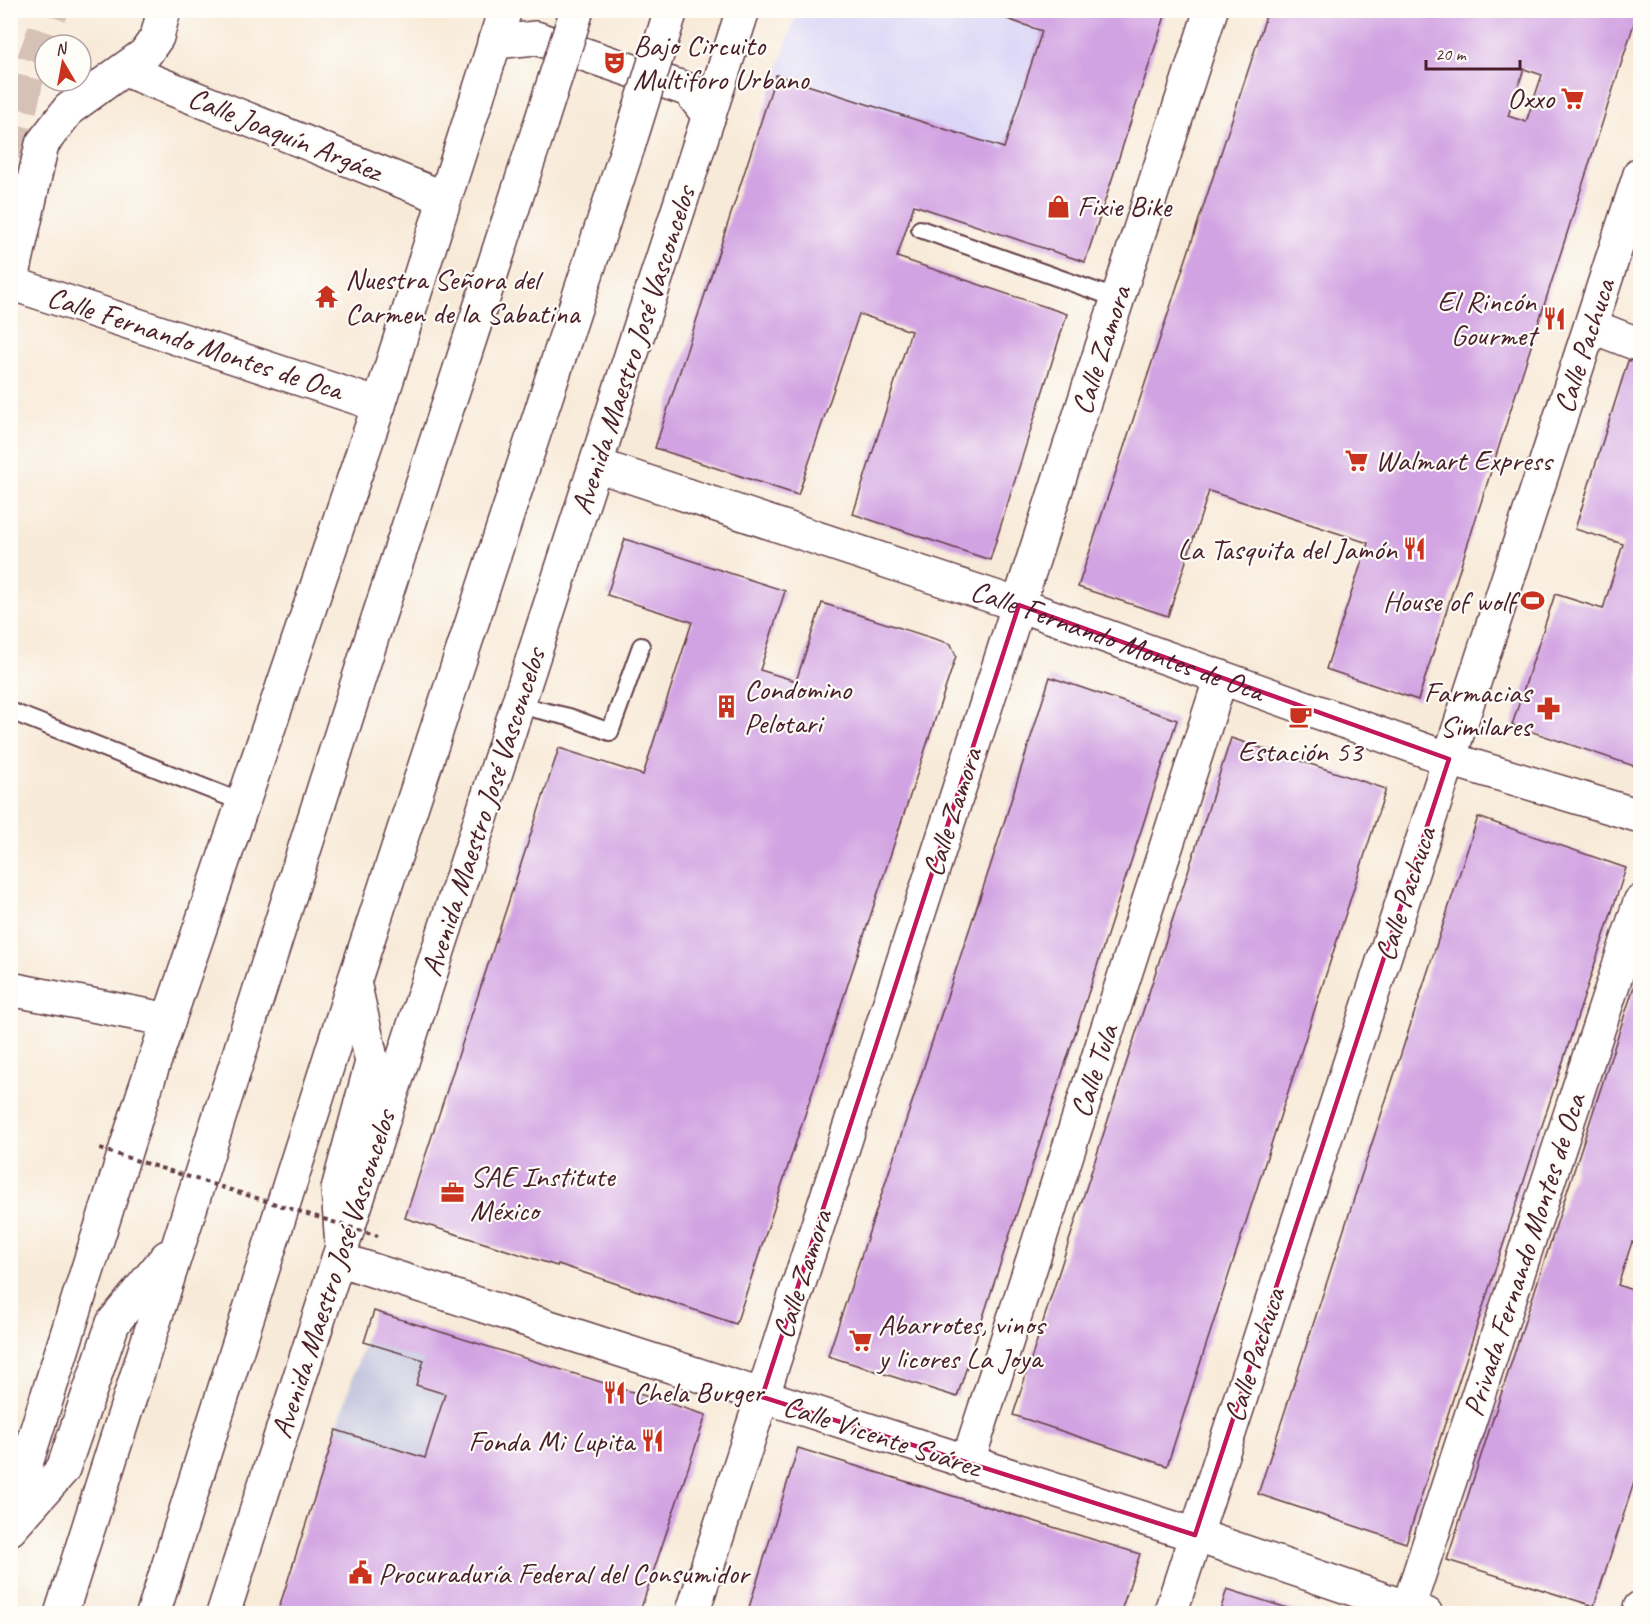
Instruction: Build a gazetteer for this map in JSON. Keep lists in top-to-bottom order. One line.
{"streets":{"main road":["Calle Joaquín Argáez","Calle Fernando Montes de Oca","Calle Pachuca","Avenida Maestro José Vasconcelos","Calle Zamora","Calle Tula","Privada Fernando Montes de Oca","Calle Vicente Suárez"]},"crossings":[["Calle Fernando Montes de Oca","Calle Pachuca"],["Calle Fernando Montes de Oca","Avenida Maestro José Vasconcelos"],["Calle Fernando Montes de Oca","Calle Zamora"],["Calle Fernando Montes de Oca","Calle Tula"],["Calle Pachuca","Calle Vicente Suárez"],["Avenida Maestro José Vasconcelos","Calle Vicente Suárez"],["Calle Zamora","Calle Vicente Suárez"],["Calle Tula","Calle Vicente Suárez"],["Privada Fernando Montes de Oca","Calle Vicente Suárez"]],"places":{"theatre":["Bajo Circuito Multiforo Urbano"],"supermarket":["Oxxo","Walmart Express","Abarrotes, vinos y licores La Joya"],"shop":["Fixie Bike"],"temple":["Nuestra Señora del Carmen de la Sabatina"],"restaurant":["El Rincón Gourmet","La Tasquita del Jamón","Chela Burger","Fonda Mi Lupita"],"sports":["House of wolf"],"building":["Condomino Pelotari"],"pharmacy":["Farmacias Similares"],"cafe":["Estación 53"],"office":["SAE Institute México"],"public building":["Procuraduría Federal del Consumidor"]},"scale_bar":"20 m","north":"top"}
